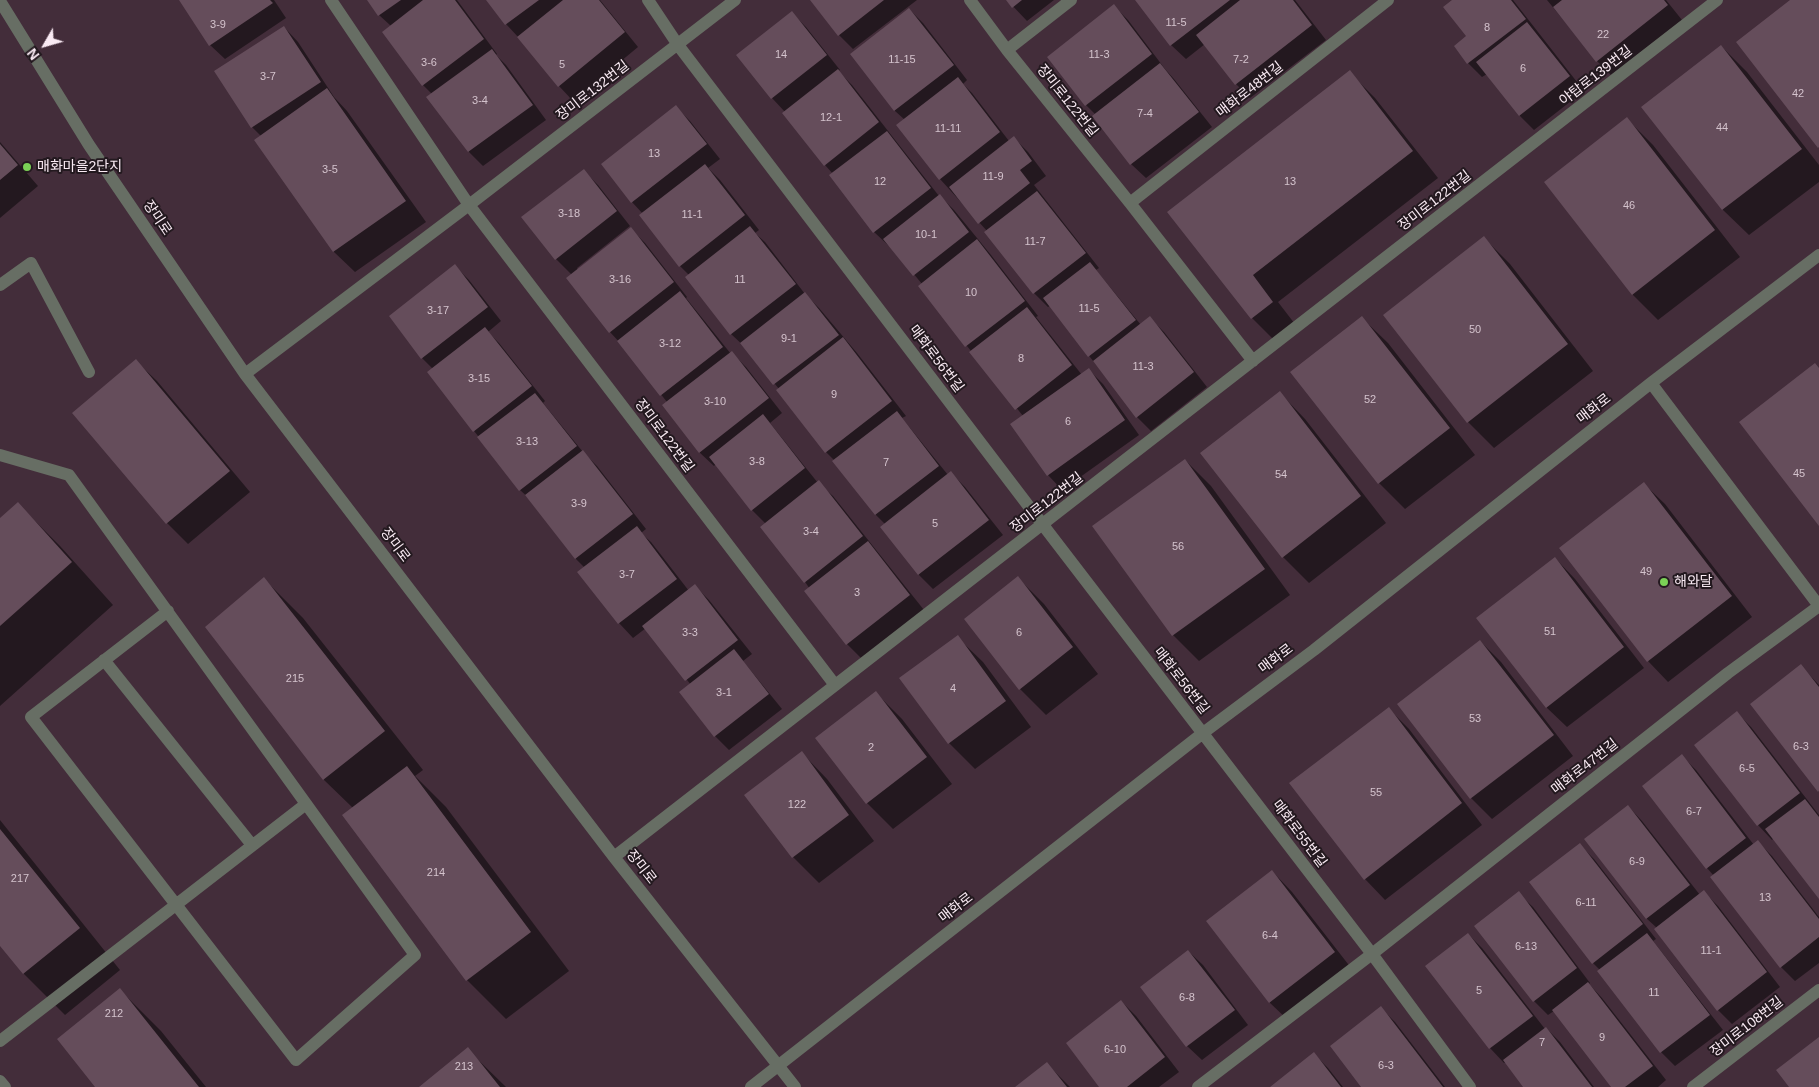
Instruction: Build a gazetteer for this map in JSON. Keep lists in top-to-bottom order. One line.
{"streets":{"street":["야탑로139번길","매화로48번길","장미로132번길","장미로122번길","장미로","매화로56번길","매화로","매화로47번길","매화로55번길","장미로108번길"]},"crossings":[["야탑로139번길","장미로122번길"],["매화로48번길","장미로122번길"],["장미로132번길","장미로122번길"],["장미로132번길","장미로"],["장미로132번길","매화로56번길"],["장미로122번길","장미로"],["장미로122번길","매화로56번길"],["장미로","매화로"],["매화로56번길","매화로"],["매화로56번길","매화로55번길"],["매화로","매화로47번길"],["매화로","매화로55번길"],["매화로47번길","매화로55번길"]],"places":["매화마을2단지","해와달"],"house_numbers":["11-5","3-9","8","22","14","11-3","11-15","7-2","3-6","5","6","3-7","42","3-4","7-4","12-1","44","11-11","13","3-5","11-9","12","13","46","3-18","11-1","10-1","11-7","3-16","11","10","11-5","3-17","50","9-1","3-12","8","11-3","3-15","9","52","3-10","6","3-13","3-8","7","45","54","3-9","5","3-4","56","49","3-7","3","51","3-3","6","215","4","3-1","53","6-3","2","6-5","55","122","6-7","6-9","214","217","13","6-11","6-4","6-13","11-1","5","11","6-8","212","9","7","6-10","6-3","213"],"north":"bottom left"}
